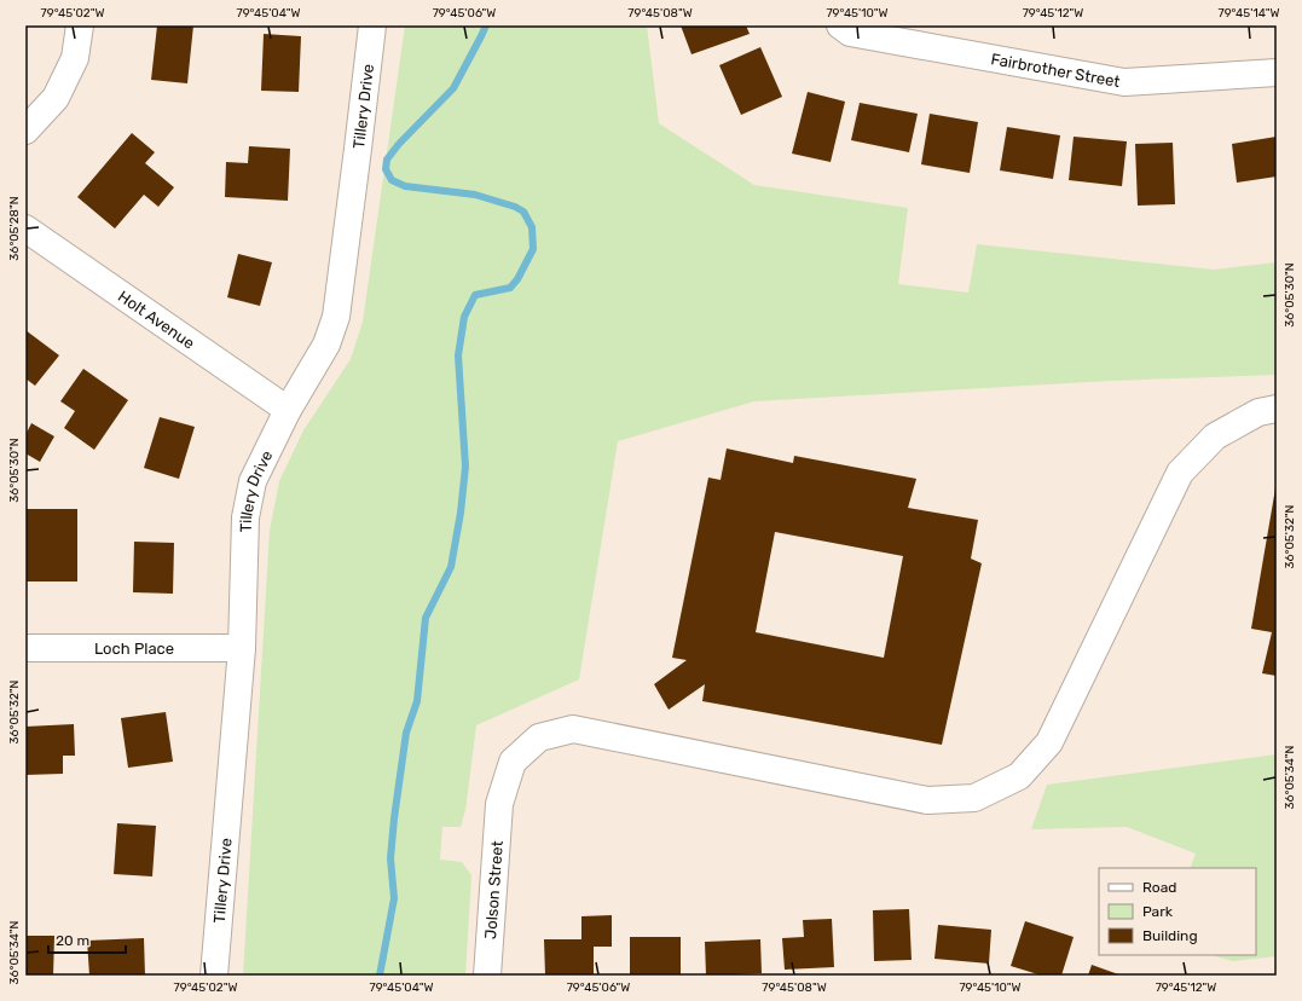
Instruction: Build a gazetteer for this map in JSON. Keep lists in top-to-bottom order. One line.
{"streets":{"street":["Fairbrother Street","Tillery Drive","Holt Avenue","Loch Place","Jolson Street"]},"crossings":[["Tillery Drive","Holt Avenue"],["Tillery Drive","Loch Place"]],"legend":["Road","Park","Building"],"scale_bar":"20 m","coordinates":["79°45'02\"W","79°45'04\"W","79°45'06\"W","79°45'08\"W","79°45'10\"W","79°45'12\"W","79°45'14\"W","36°05'28\"N","36°05'30\"N","36°05'32\"N","36°05'34\"N"]}
